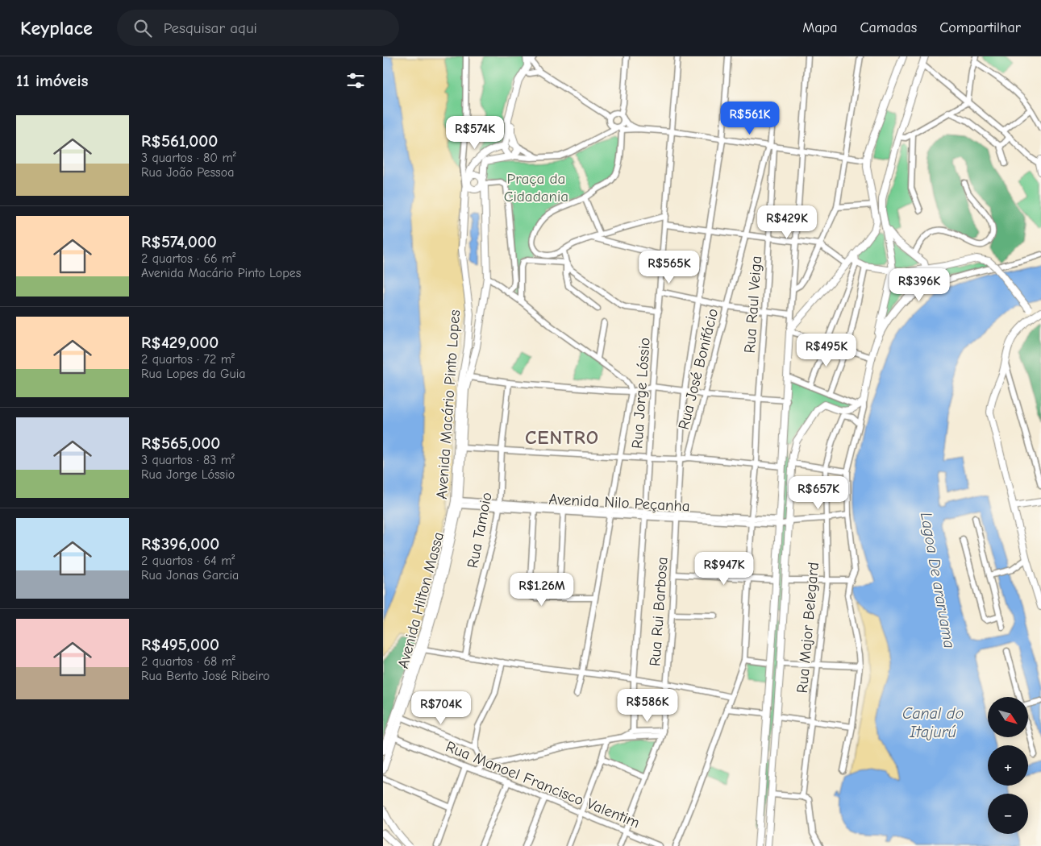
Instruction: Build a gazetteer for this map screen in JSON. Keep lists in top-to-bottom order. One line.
{"streets":{"main road":["Avenida Macário Pinto Lopes","Avenida Hilton Massa"],"street":["Rua Raul Veiga","Rua José Bonifácio","Rua Jorge Lóssio","Avenida Nilo Peçanha","Rua Tamoio","Rua Rui Barbosa","Rua Major Belegard","Rua Manoel Francisco Valentim"]},"crossings":[["Rua Raul Veiga","Rua José Bonifácio"],["Rua Raul Veiga","Avenida Nilo Peçanha"],["Rua Jorge Lóssio","Avenida Nilo Peçanha"],["Avenida Macário Pinto Lopes","Avenida Nilo Peçanha"],["Avenida Macário Pinto Lopes","Avenida Hilton Massa"],["Avenida Nilo Peçanha","Rua Tamoio"],["Avenida Nilo Peçanha","Avenida Hilton Massa"],["Avenida Nilo Peçanha","Rua Rui Barbosa"],["Avenida Hilton Massa","Rua Manoel Francisco Valentim"],["Rua Rui Barbosa","Rua Manoel Francisco Valentim"]],"districts":["CENTRO"],"water":["Lagoa De araruama","Canal do Itajurú"],"parks":["Praça da Cidadania"],"north":"bottom right","page":{"header":"Keyplace","search":"Pesquisar aqui","nav":["Mapa","Camadas","Compartilhar"],"heading":"11 imóveis","price":["R$561K","R$574K","R$429K","R$565K","R$396K","R$495K","R$657K","R$947K","R$1.26M","R$586K","R$704K"],"list":[{"name":"R$561,000","note":"3 quartos · 80 m² · Rua João Pessoa"},{"name":"R$574,000","note":"2 quartos · 66 m² · Avenida Macário Pinto Lopes"},{"name":"R$429,000","note":"2 quartos · 72 m² · Rua Lopes da Guia"},{"name":"R$565,000","note":"3 quartos · 83 m² · Rua Jorge Lóssio"},{"name":"R$396,000","note":"2 quartos · 64 m² · Rua Jonas Garcia"},{"name":"R$495,000","note":"2 quartos · 68 m² · Rua Bento José Ribeiro"}],"map_buttons":["+","−"]}}
